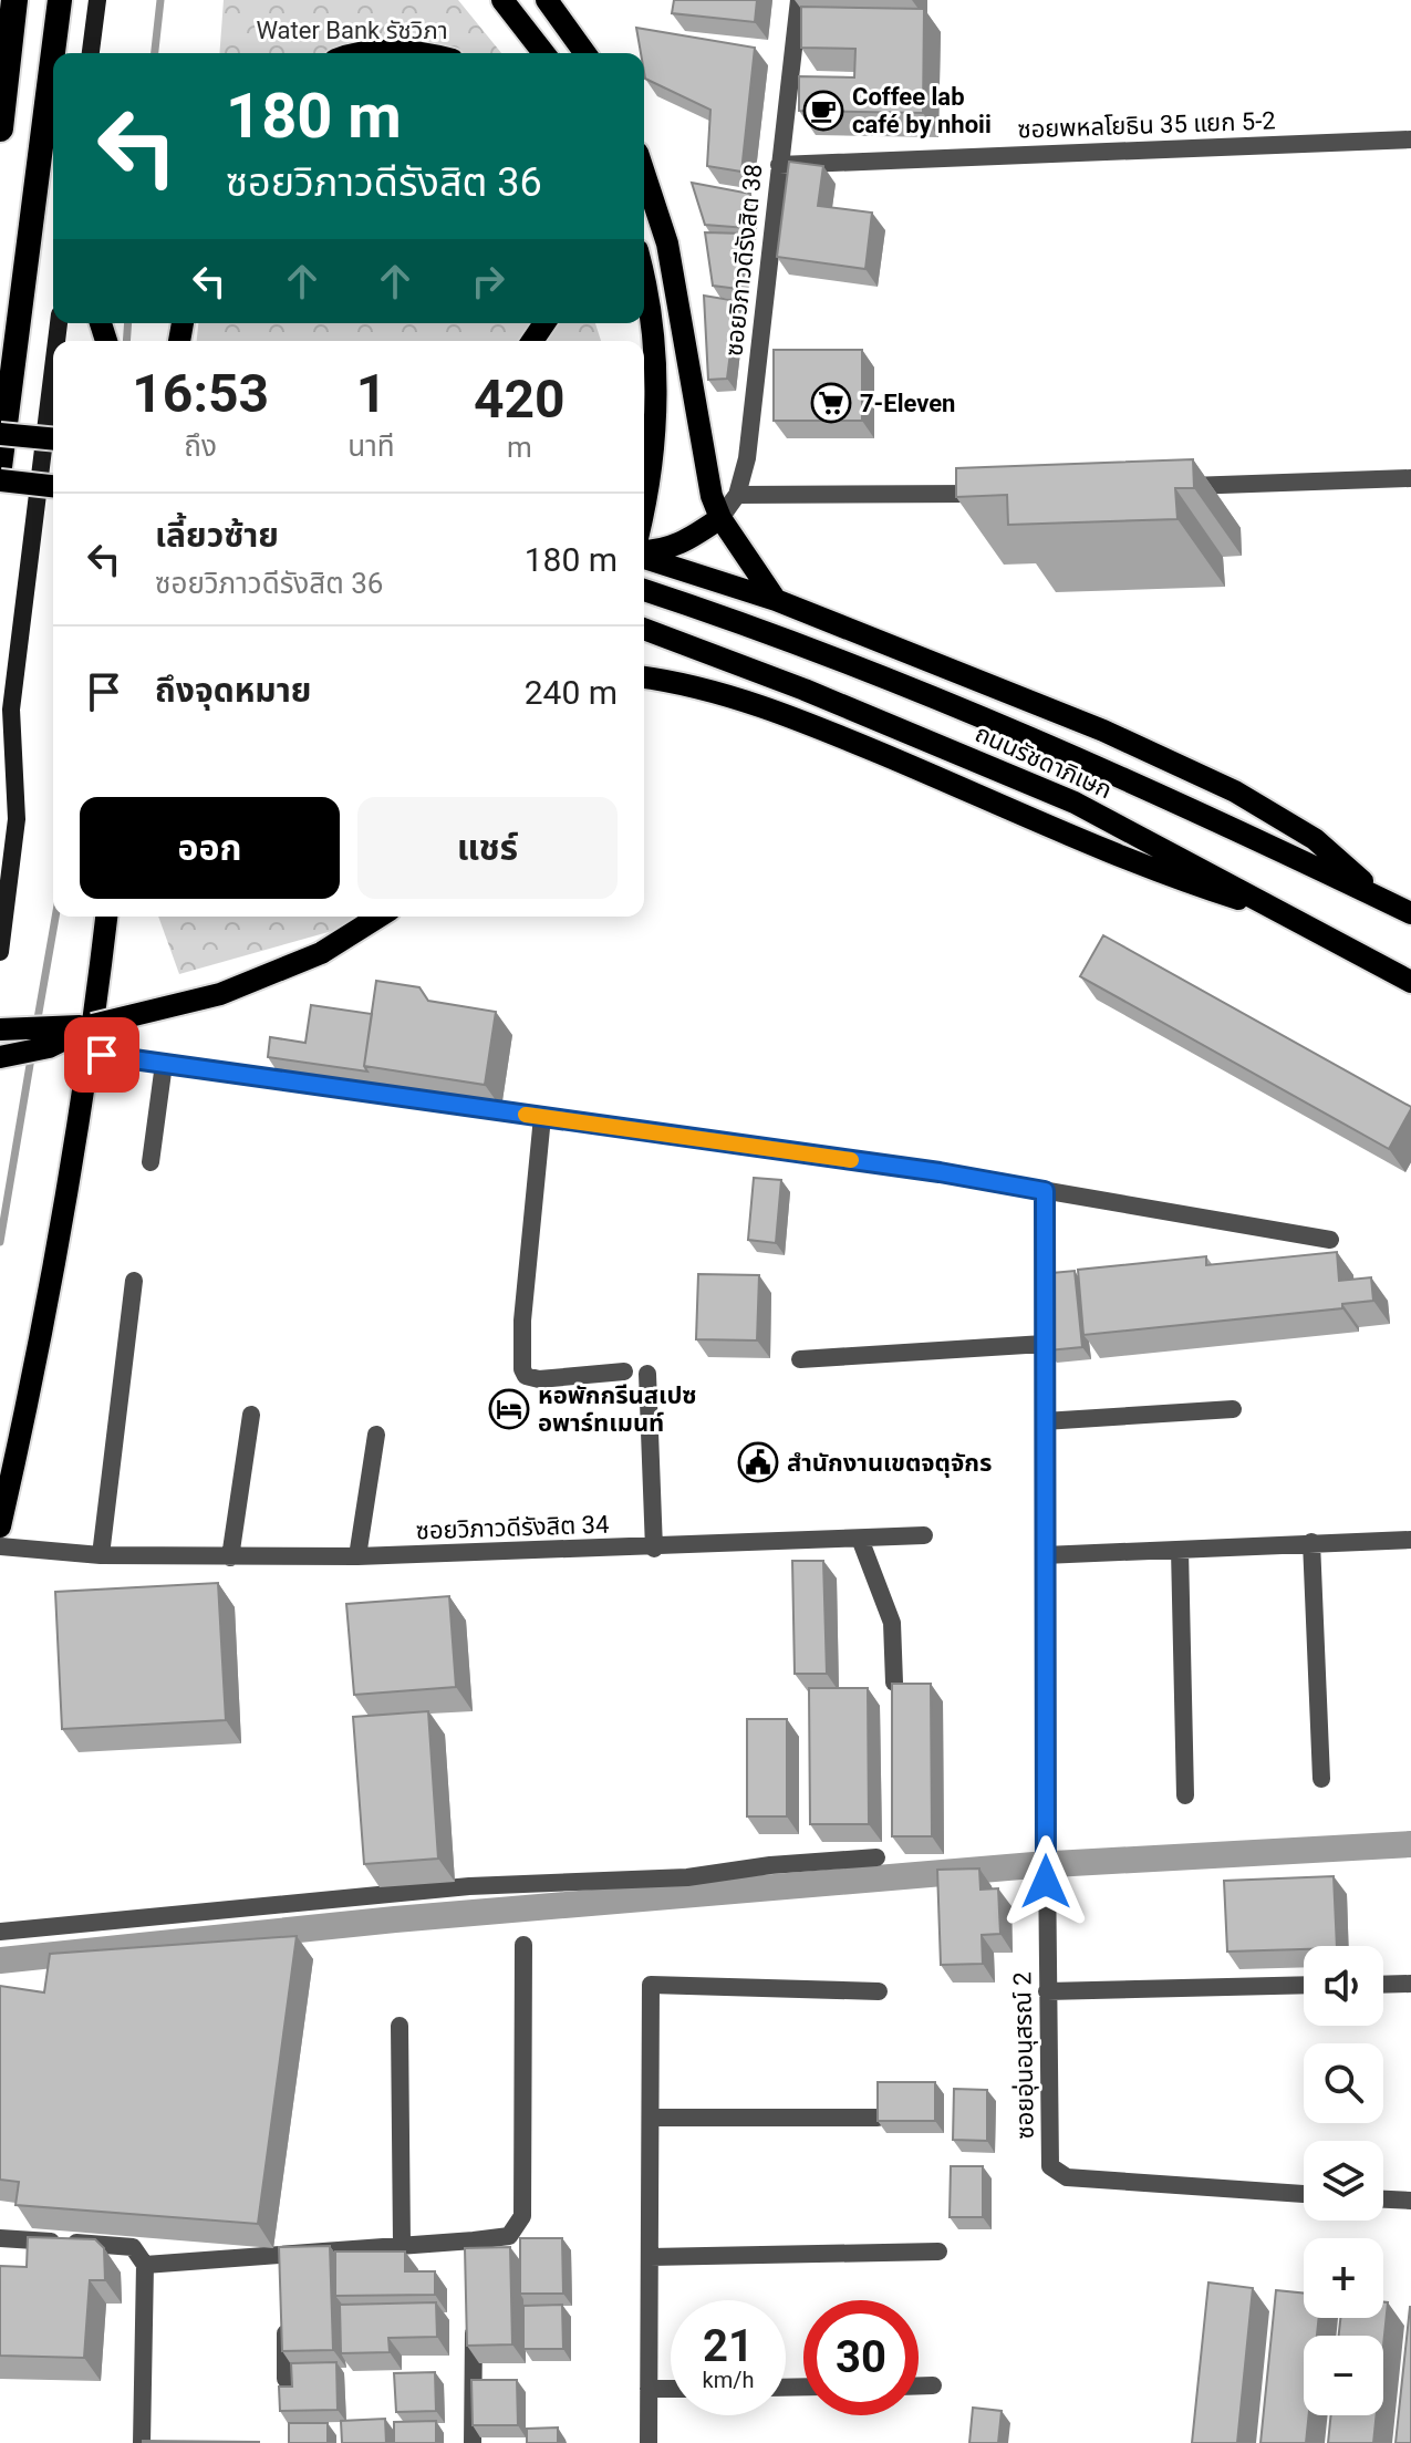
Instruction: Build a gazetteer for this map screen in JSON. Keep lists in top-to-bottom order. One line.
{"streets":{"main road":["ถนนรัชดาภิเษก"],"street":["ซอยพหลโยธิน 35 แยก 5-2","ซอยวิภาวดีรังสิต 38","ซอยวิภาวดีรังสิต 34","ซอยอุ่นอนุสรณ์ 2"]},"crossings":[["ซอยพหลโยธิน 35 แยก 5-2","ซอยวิภาวดีรังสิต 38"]],"parks":["Water Bank รัชวิภา"],"places":{"cafe":["Coffee lab café by nhoii"],"supermarket":["7-Eleven"],"hotel":["หอพักกรีนสเปซ อพาร์ทเมนท์"],"public building":["สำนักงานเขตจตุจักร"]},"page":{"turn":["180 m","ซอยวิภาวดีรังสิต 36"],"eta":["16:53","ถึง","1","นาที","420","m"],"list":[{"name":"เลี้ยวซ้าย","note":"ซอยวิภาวดีรังสิต 36","value":"180 m"},{"name":"ถึงจุดหมาย","value":"240 m"}],"buttons":["ออก","แชร์"],"map_buttons":["+","−"],"speed":"21 km/h","limit":"30"}}
